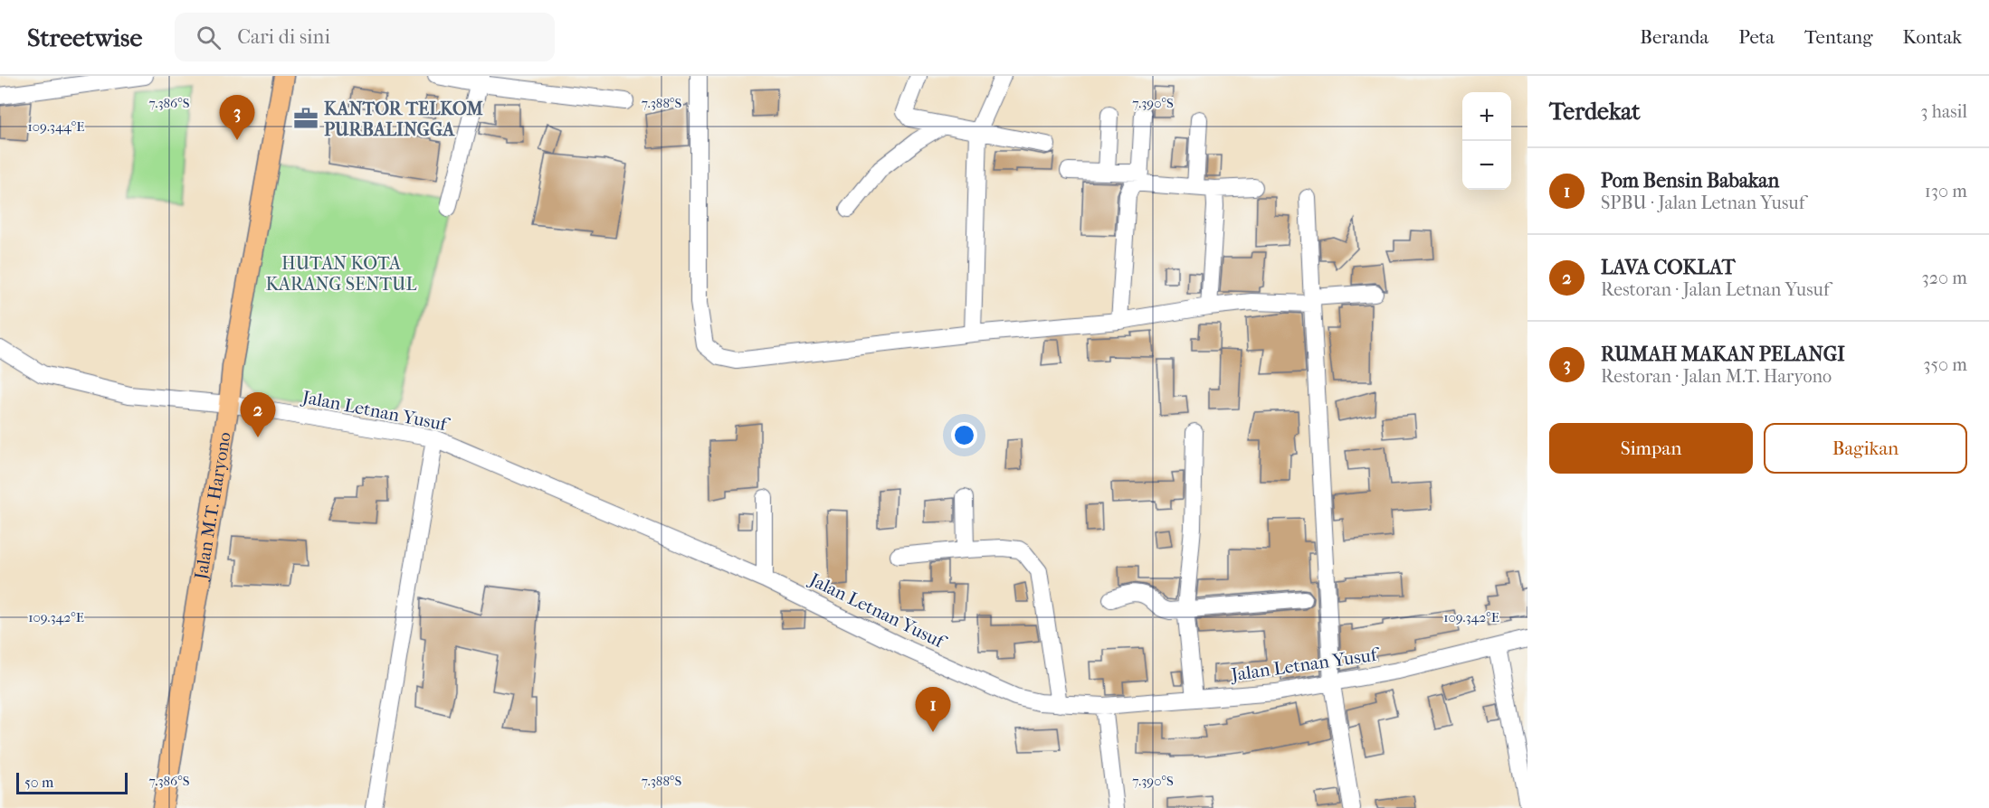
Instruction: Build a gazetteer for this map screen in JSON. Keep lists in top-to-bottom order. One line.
{"streets":{"main road":["Jalan M.T. Haryono"],"street":["Jalan Letnan Yusuf"]},"crossings":[["Jalan Letnan Yusuf","Jalan M.T. Haryono"]],"parks":["HUTAN KOTA KARANG SENTUL"],"places":{"office":["KANTOR TELKOM PURBALINGGA"]},"scale_bar":"50 m","page":{"header":"Streetwise","search":"Cari di sini","nav":["Beranda","Peta","Tentang","Kontak"],"heading":["Terdekat","3 hasil"],"map_buttons":["+","−"],"pins":["3","2","1"],"list":[{"mark":"1","name":"Pom Bensin Babakan","note":"SPBU · Jalan Letnan Yusuf","value":"130 m"},{"mark":"2","name":"LAVA COKLAT","note":"Restoran · Jalan Letnan Yusuf","value":"320 m"},{"mark":"3","name":"RUMAH MAKAN PELANGI","note":"Restoran · Jalan M.T. Haryono","value":"350 m"}],"buttons":["Simpan","Bagikan"],"scale":"50 m"},"coordinates":["7.386°S","7.388°S","7.390°S","109.344°E","109.342°E"]}
